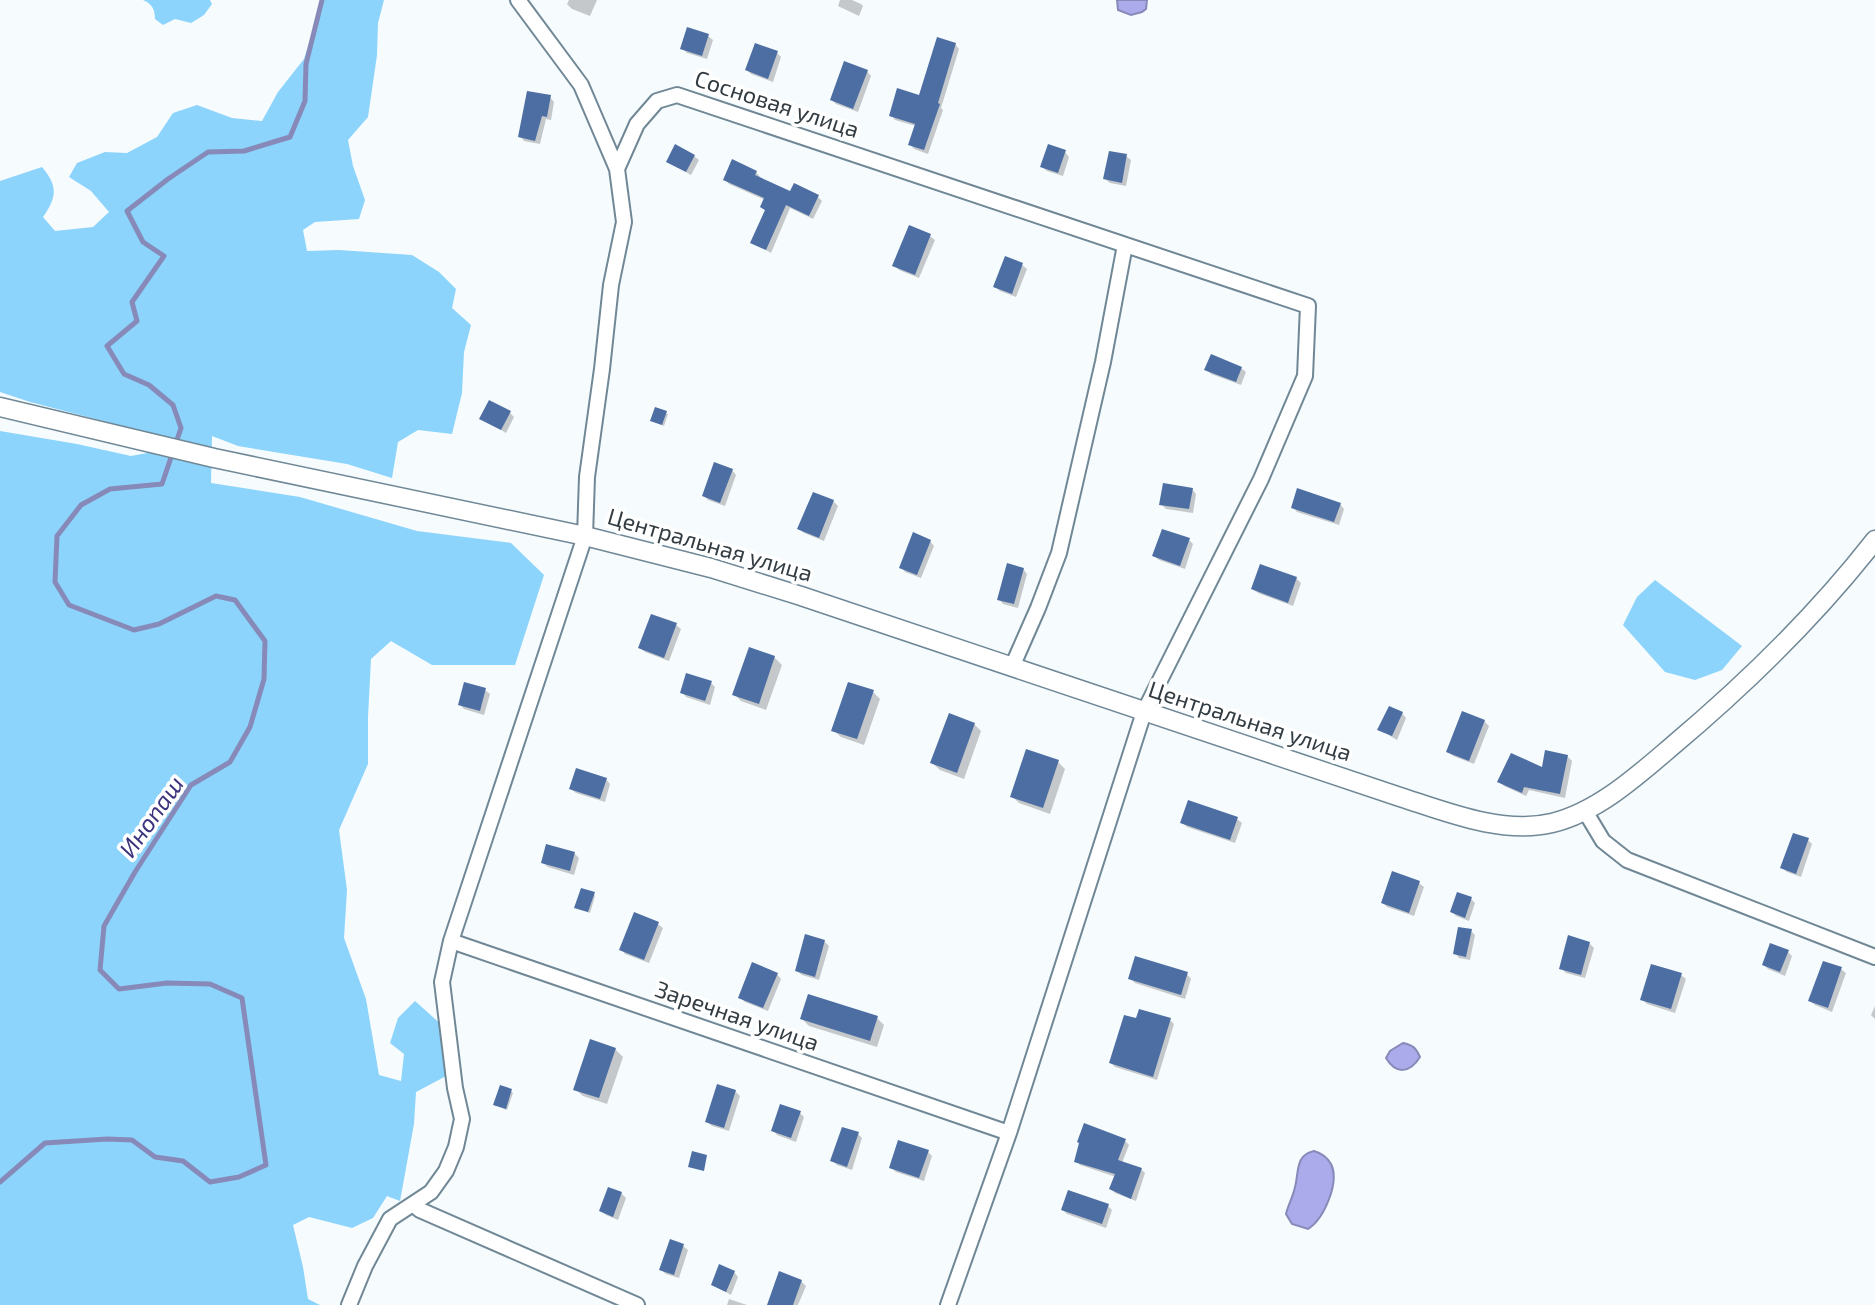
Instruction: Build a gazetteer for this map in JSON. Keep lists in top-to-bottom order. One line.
{"streets":{"street":["Сосновая улица","Центральная улица","Заречная улица"]},"crossings":[["Сосновая улица","Центральная улица"]],"water":["Инопаш"]}
